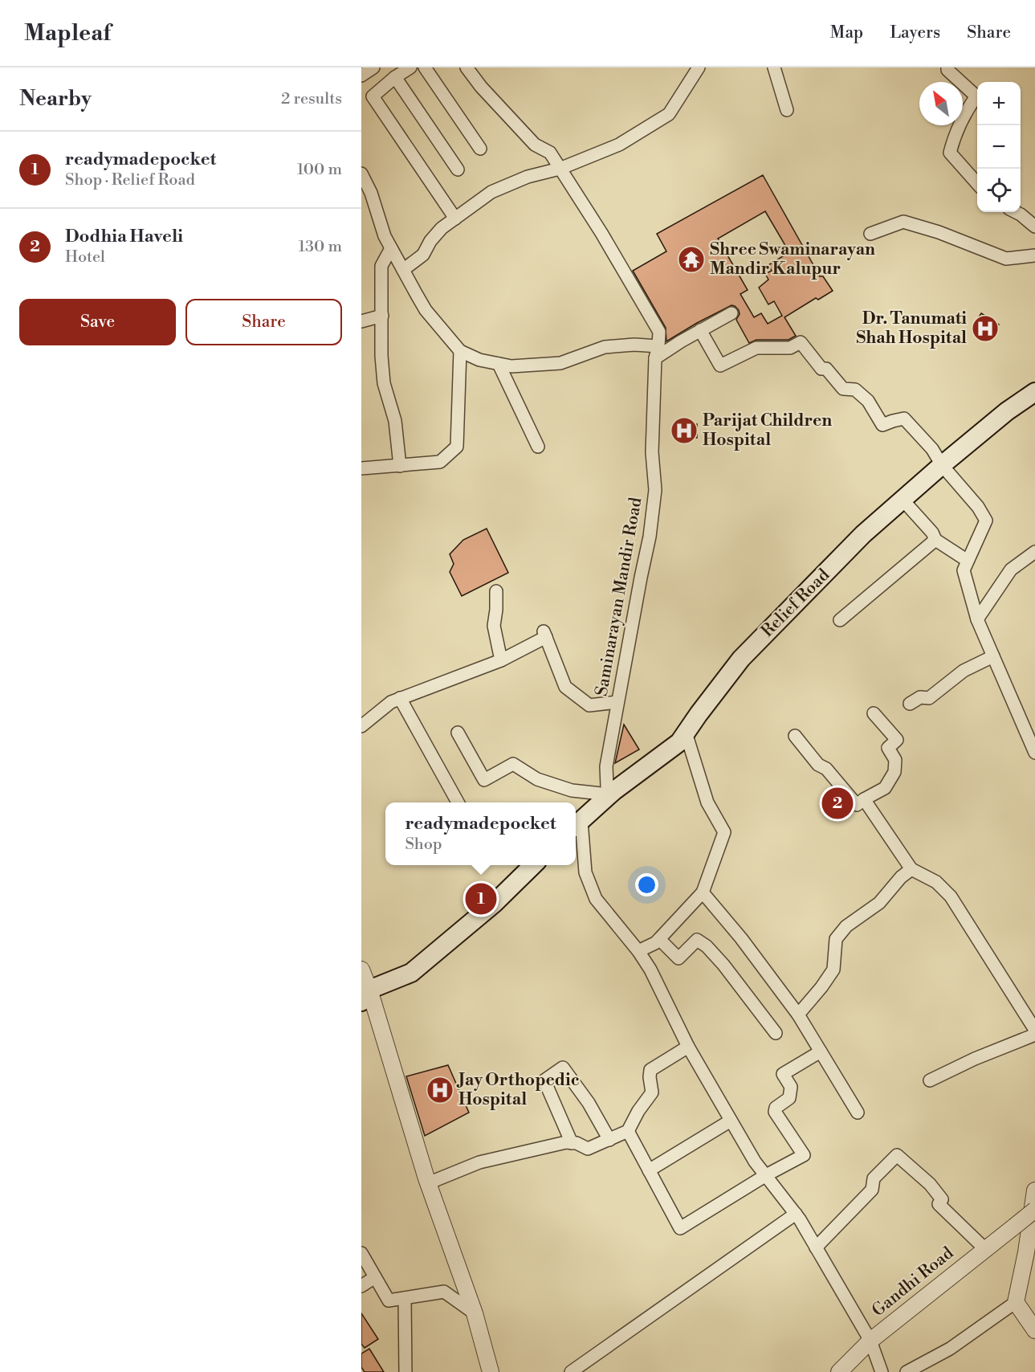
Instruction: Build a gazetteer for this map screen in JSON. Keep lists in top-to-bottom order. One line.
{"streets":{"main road":["Relief Road"],"street":["Saminarayan Mandir Road","Gandhi Road"]},"crossings":[["Saminarayan Mandir Road","Relief Road"]],"places":{"temple":["Shree Swaminarayan Mandir Kalupur"],"hospital":["Dr. Tanumati Shah Hospital","Parijat Children Hospital","Jay Orthopedic Hospital"]},"north":"top left","page":{"header":"Mapleaf","nav":["Map","Layers","Share"],"heading":["Nearby","2 results"],"map_buttons":["+","−"],"list":[{"mark":"1","name":"readymadepocket","note":"Shop · Relief Road","value":"100 m"},{"mark":"2","name":"Dodhia Haveli","note":"Hotel","value":"130 m"}],"buttons":["Save","Share"],"pins":["2","1"],"popup":["readymadepocket","Shop"]}}
